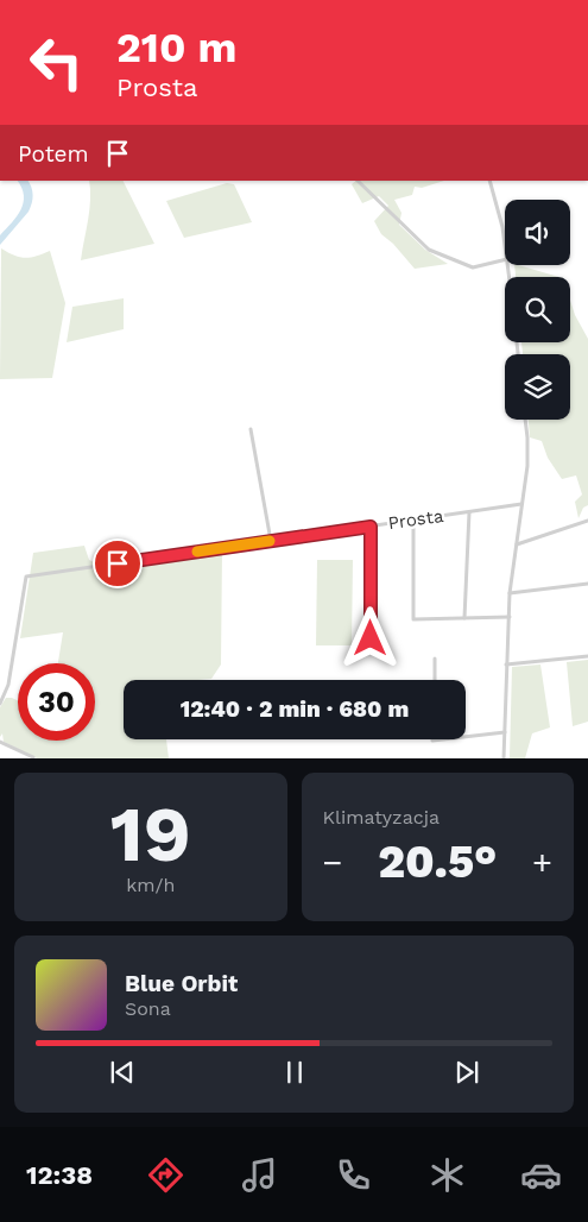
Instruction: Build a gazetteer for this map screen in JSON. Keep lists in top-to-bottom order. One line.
{"streets":{"street":["Prosta"]},"page":{"turn":["210 m","Prosta"],"then":"Potem","limit":"30","trip":"12:40 · 2 min · 680 m","tile":[["19","km/h"],"Klimatyzacja"],"heat":["−","20.5°","+"],"song":["Blue Orbit","Sona"],"tabs":"12:38"}}
